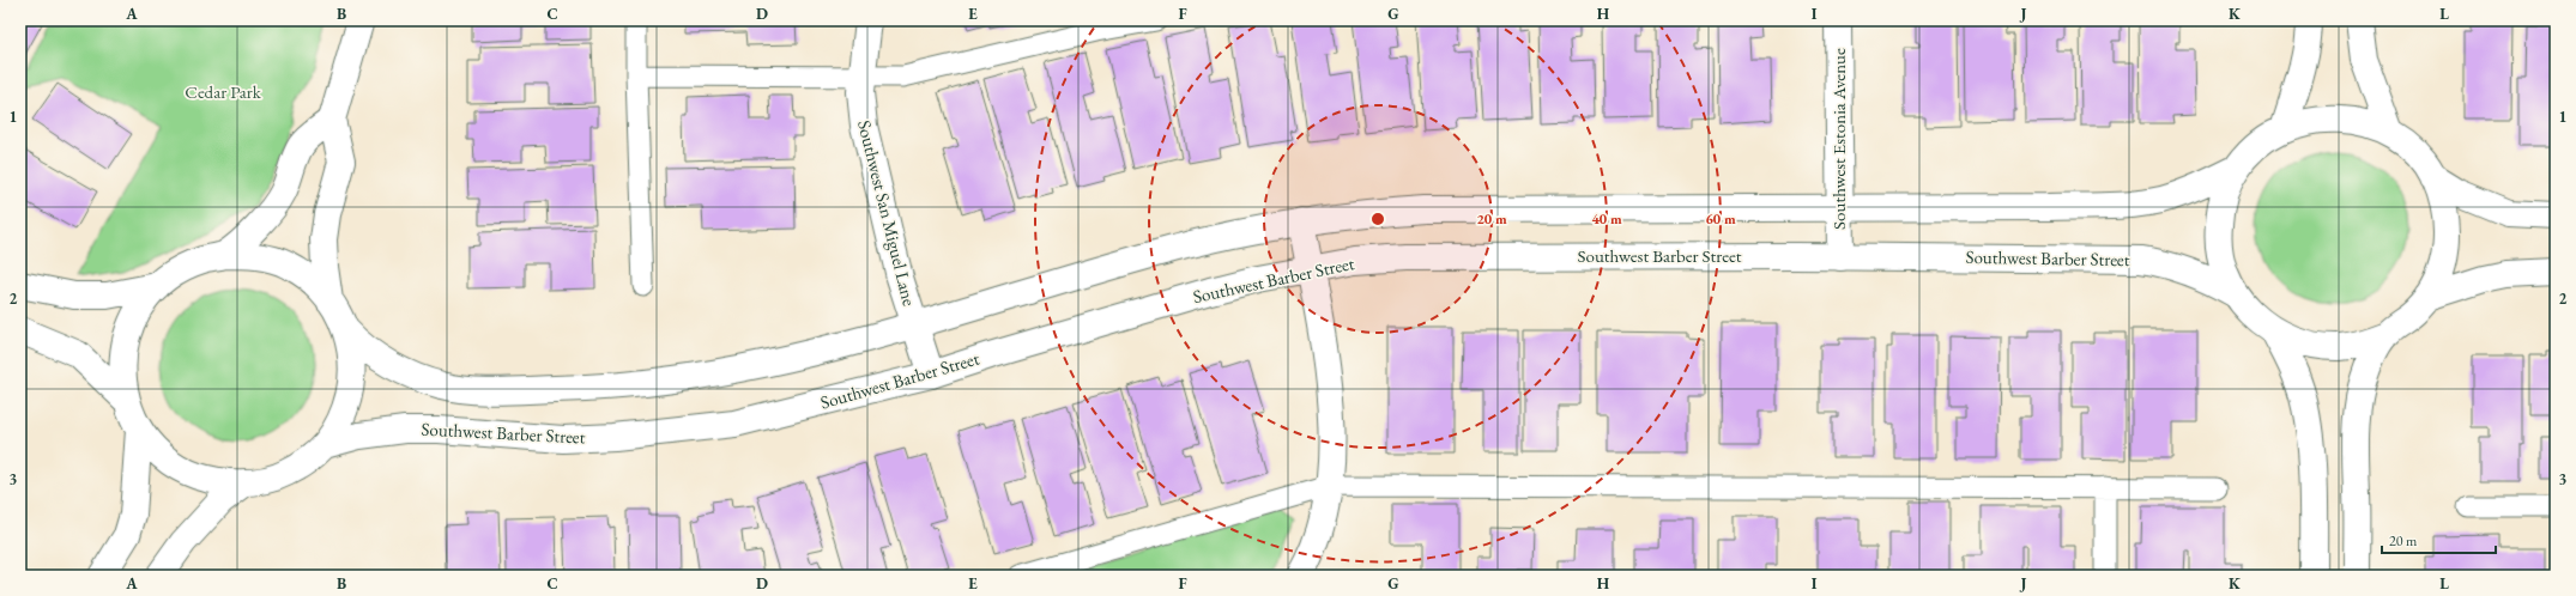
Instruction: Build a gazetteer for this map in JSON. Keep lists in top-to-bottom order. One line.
{"streets":{"street":["Southwest Estonia Avenue","Southwest San Miguel Lane","Southwest Barber Street"]},"crossings":[["Southwest Estonia Avenue","Southwest Barber Street"],["Southwest San Miguel Lane","Southwest Barber Street"]],"parks":["Cedar Park"],"scale_bar":"20 m","grid":{"columns":["A","B","C","D","E","F","G","H","I","J","K","L"],"rows":["1","2","3"]},"rings":["20 m","40 m","60 m"]}
